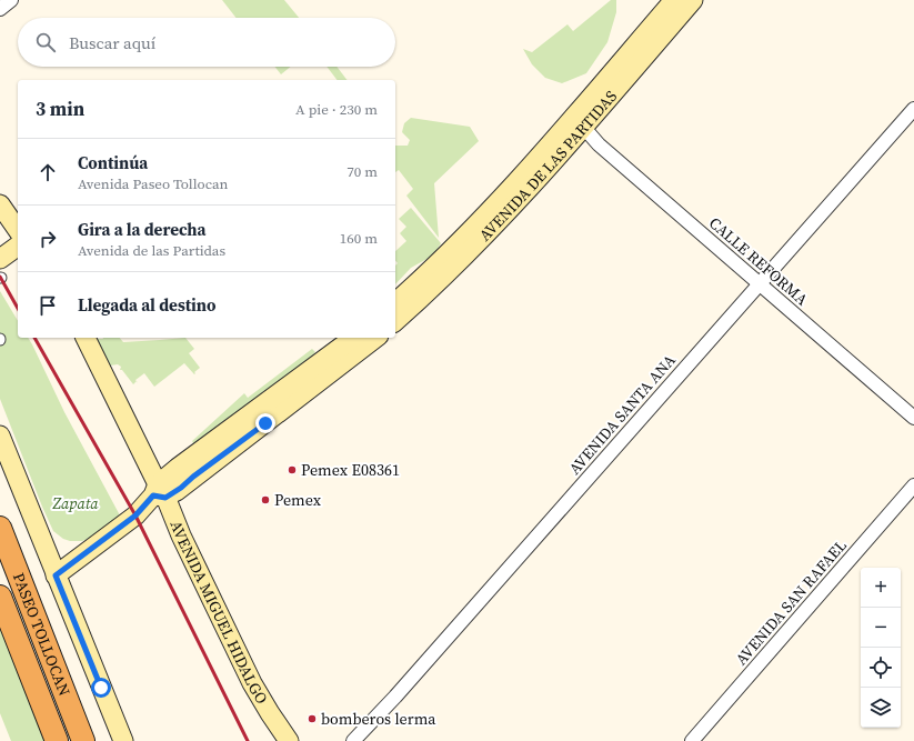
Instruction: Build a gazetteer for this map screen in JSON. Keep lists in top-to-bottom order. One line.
{"streets":{"highway":["PASEO TOLLOCAN"],"main road":["AVENIDA DE LAS PARTIDAS","AVENIDA MIGUEL HIDALGO"],"street":["CALLE REFORMA","AVENIDA SANTA ANA","AVENIDA SAN RAFAEL"]},"crossings":[["AVENIDA DE LAS PARTIDAS","CALLE REFORMA"],["CALLE REFORMA","AVENIDA SANTA ANA"]],"parks":["Zapata"],"places":["Pemex E08361","Pemex","bomberos lerma"],"page":{"search":"Buscar aquí","heading":["3 min","A pie · 230 m"],"list":[["Continúa","Avenida Paseo Tollocan","70 m"],["Gira a la derecha","Avenida de las Partidas","160 m"],"Llegada al destino"],"map_buttons":["+","−"]}}
